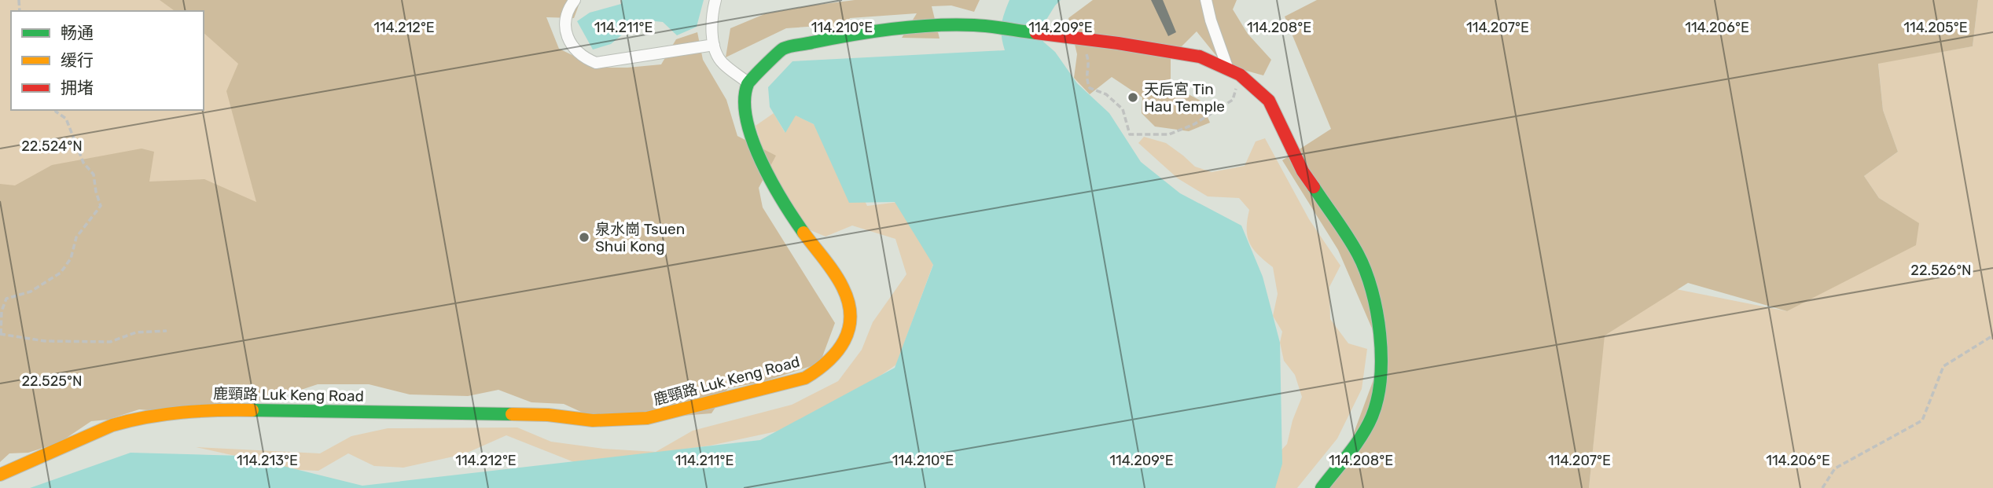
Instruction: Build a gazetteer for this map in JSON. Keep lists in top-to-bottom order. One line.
{"streets":{"street":["鹿頸路 Luk Keng Road"]},"places":["天后宮 Tin Hau Temple","泉水崗 Tsuen Shui Kong"],"legend":["畅通","缓行","拥堵"],"coordinates":["114.209°E","114.205°E","114.212°E","114.211°E","114.210°E","114.208°E","114.207°E","114.206°E","22.524°N","22.526°N","22.525°N","114.213°E"]}
